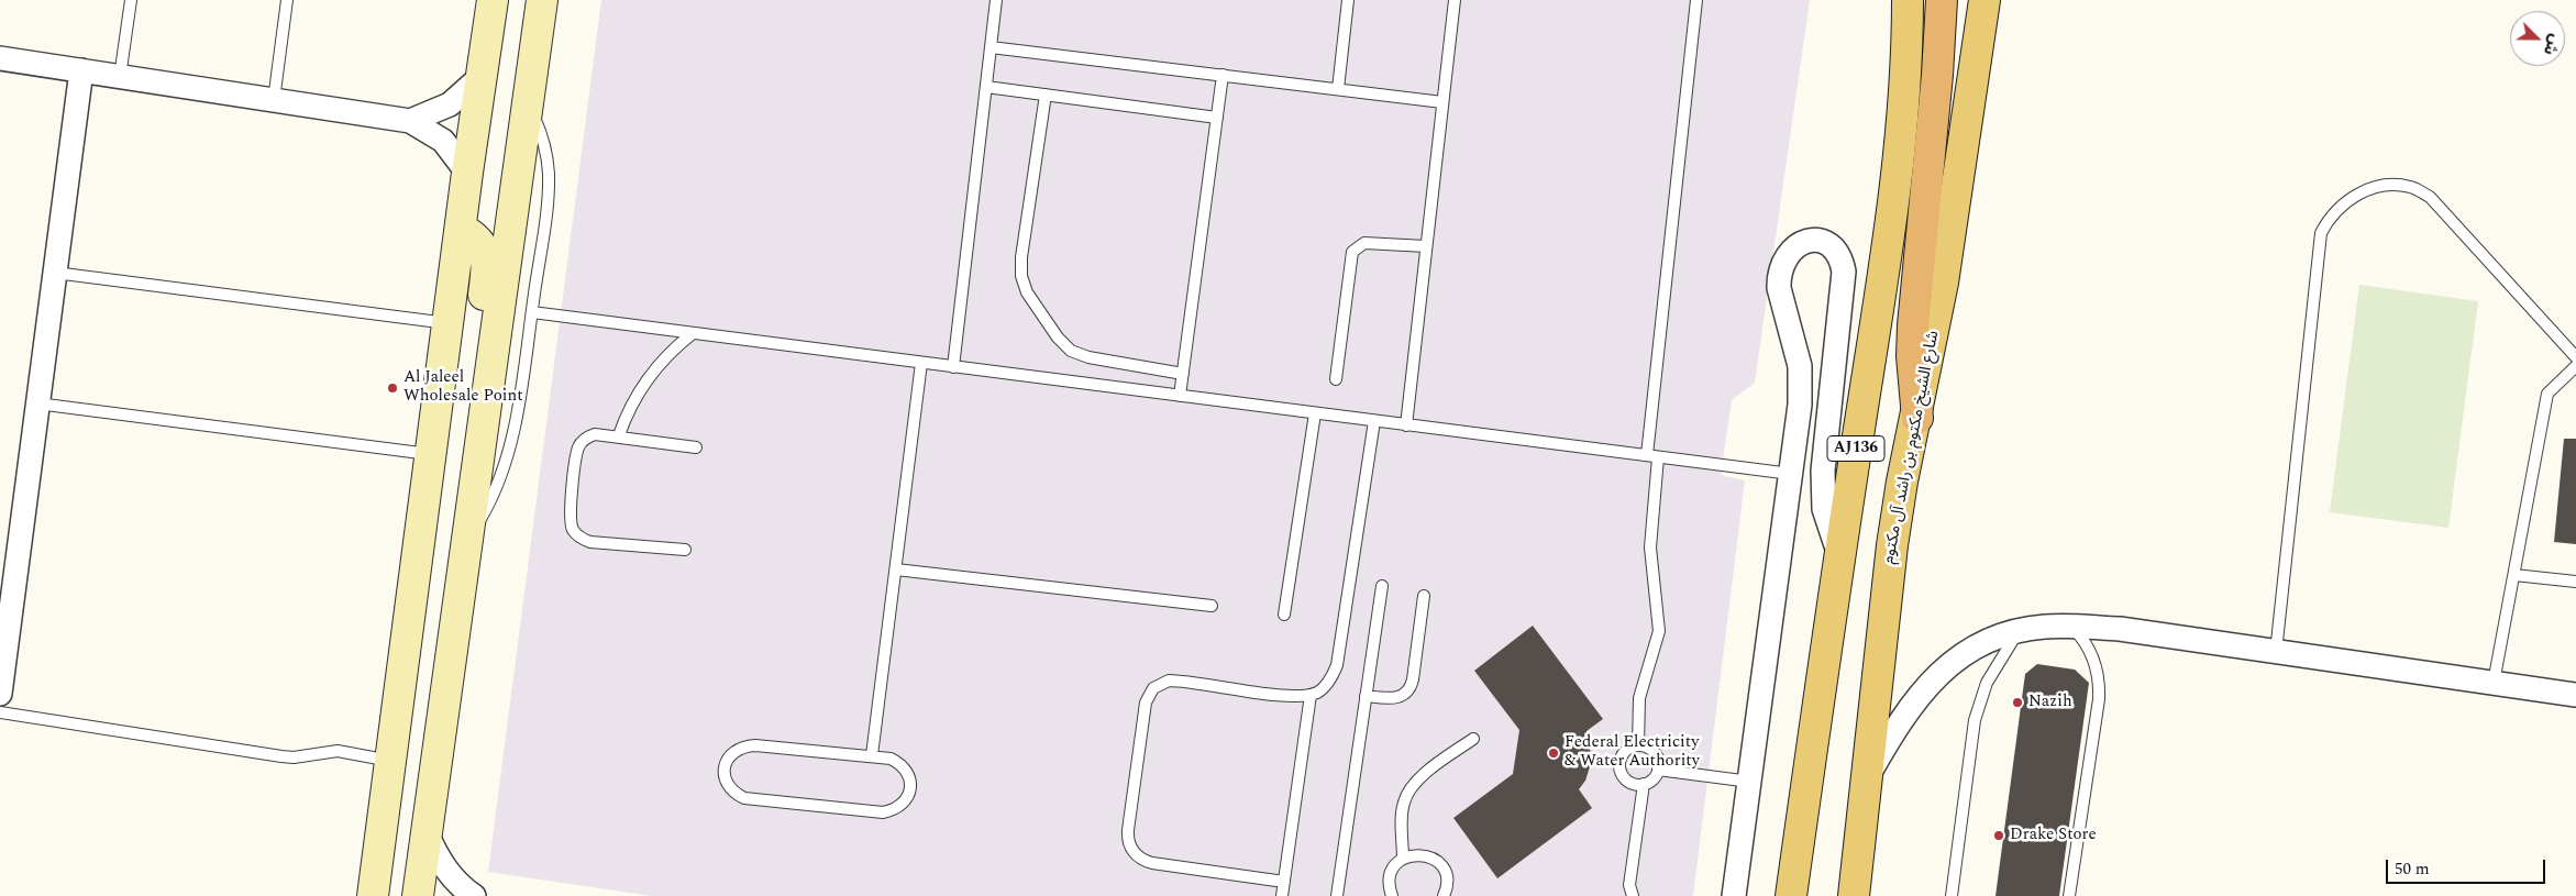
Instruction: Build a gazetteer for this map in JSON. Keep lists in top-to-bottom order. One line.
{"streets":{"main road":["شارع الشيخ مكتوم بن راشد آل مكتوم","AJ136"]},"places":["Al Jaleel Wholesale Point","Nazih","Federal Electricity & Water Authority","Drake Store"],"scale_bar":"50 m","north":"bottom right"}
